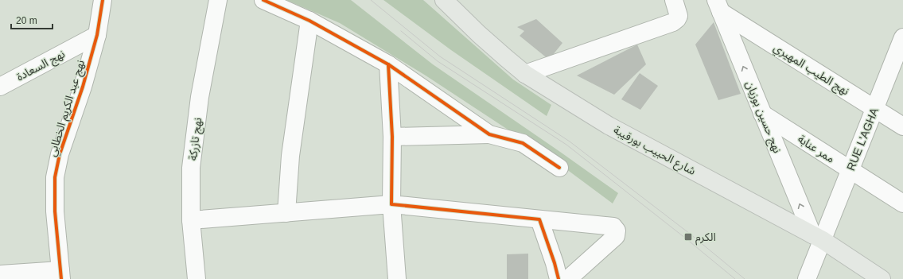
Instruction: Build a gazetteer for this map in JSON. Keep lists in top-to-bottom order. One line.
{"streets":{"main road":["شارع الحبيب بورقيبة"],"street":["نهج السعادة","نهج الطيب المهيري","نهج عبد الكريم الخطابي","نهج حسين بوزيان","نهج تازركة","RUE L'AGHA","ممر عنابة"]},"crossings":[["نهج السعادة","نهج عبد الكريم الخطابي"],["نهج الطيب المهيري","نهج حسين بوزيان"],["نهج الطيب المهيري","RUE L'AGHA"],["نهج حسين بوزيان","RUE L'AGHA"],["نهج حسين بوزيان","ممر عنابة"],["نهج حسين بوزيان","شارع الحبيب بورقيبة"],["RUE L'AGHA","ممر عنابة"],["RUE L'AGHA","شارع الحبيب بورقيبة"]],"one_way":["نهج حسين بوزيان"],"places":{"transit":["الكرم"]},"scale_bar":"20 m"}
